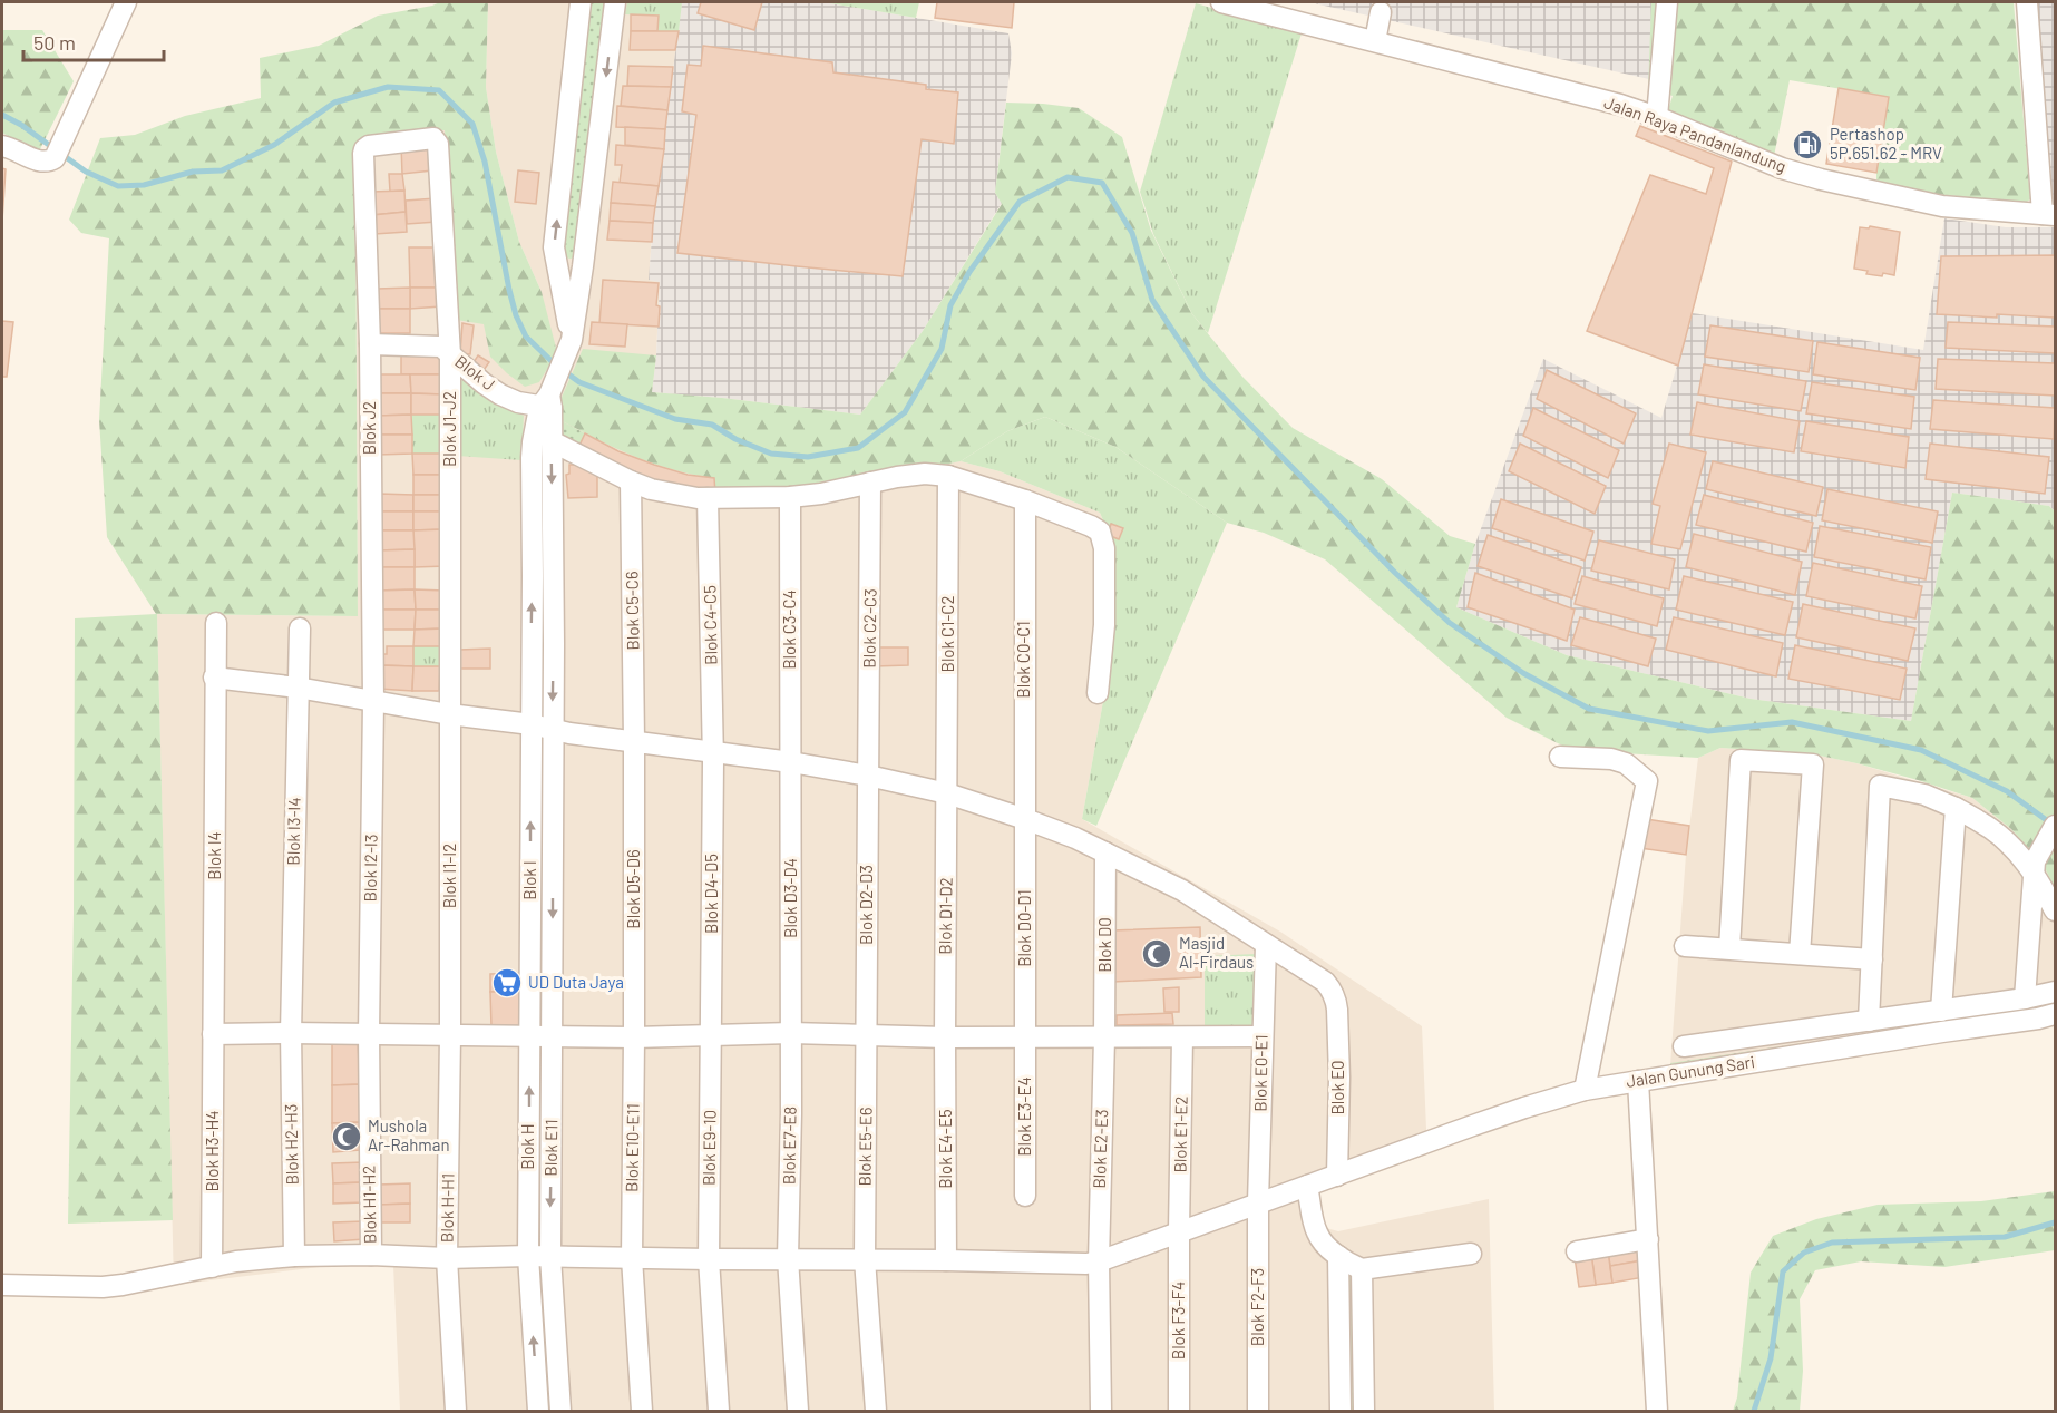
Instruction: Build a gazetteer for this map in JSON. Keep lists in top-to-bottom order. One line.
{"streets":{"street":["Jalan Raya Pandanlandung","Blok J","Blok J2","Blok J1-J2","Blok C5-C6","Blok C4-C5","Blok C2-C3","Blok C3-C4","Blok C1-C2","Blok C0-C1","Blok I3-I4","Blok I4","Blok I2-I3","Blok I1-I2","Blok I","Blok D5-D6","Blok D4-D5","Blok D3-D4","Blok D2-D3","Blok D1-D2","Blok D0-D1","Blok D0","Jalan Gunung Sari","Blok E0-E1","Blok E0","Blok E3-E4","Blok E1-E2","Blok H2-H3","Blok E7-E8","Blok H","Blok E5-E6","Blok E11","Blok E10-E11","Blok E9-10","Blok E4-E5","Blok E2-E3","Blok H3-H4","Blok H1-H2","Blok H-H1","Blok F2-F3","Blok F3-F4"]},"crossings":[["Blok J","Blok J2"],["Blok J","Blok J1-J2"],["Blok J","Blok I"],["Blok J","Blok E11"],["Blok J2","Blok J1-J2"],["Blok J2","Blok I2-I3"],["Blok J1-J2","Blok I1-I2"],["Blok C5-C6","Blok D5-D6"],["Blok C4-C5","Blok D4-D5"],["Blok C2-C3","Blok D2-D3"],["Blok C3-C4","Blok D3-D4"],["Blok C1-C2","Blok D1-D2"],["Blok C0-C1","Blok D0-D1"],["Blok I3-I4","Blok H2-H3"],["Blok I4","Blok H3-H4"],["Blok I2-I3","Blok H1-H2"],["Blok I1-I2","Blok H-H1"],["Blok I","Blok H"],["Blok I","Blok E11"],["Blok D5-D6","Blok E10-E11"],["Blok D4-D5","Blok E9-10"],["Blok D3-D4","Blok E7-E8"],["Blok D2-D3","Blok E5-E6"],["Blok D1-D2","Blok E4-E5"],["Blok D0-D1","Blok E3-E4"],["Blok D0","Blok E2-E3"],["Jalan Gunung Sari","Blok E0-E1"],["Jalan Gunung Sari","Blok E0"],["Jalan Gunung Sari","Blok E1-E2"],["Jalan Gunung Sari","Blok H2-H3"],["Jalan Gunung Sari","Blok E7-E8"],["Jalan Gunung Sari","Blok H"],["Jalan Gunung Sari","Blok E5-E6"],["Jalan Gunung Sari","Blok E11"],["Jalan Gunung Sari","Blok E10-E11"],["Jalan Gunung Sari","Blok E9-10"],["Jalan Gunung Sari","Blok E4-E5"],["Jalan Gunung Sari","Blok E2-E3"],["Jalan Gunung Sari","Blok H3-H4"],["Jalan Gunung Sari","Blok H1-H2"],["Jalan Gunung Sari","Blok H-H1"],["Jalan Gunung Sari","Blok F2-F3"],["Jalan Gunung Sari","Blok F3-F4"],["Blok E0-E1","Blok E0"],["Blok E0-E1","Blok F2-F3"],["Blok E1-E2","Blok F3-F4"]],"one_way":["Blok I","Blok H","Blok E11"],"places":{"fuel station":["Pertashop 5P.651.62 - MRV"],"mosque":["Masjid Al-Firdaus","Mushola Ar-Rahman"],"supermarket":["UD Duta Jaya"]},"scale_bar":"50 m"}
